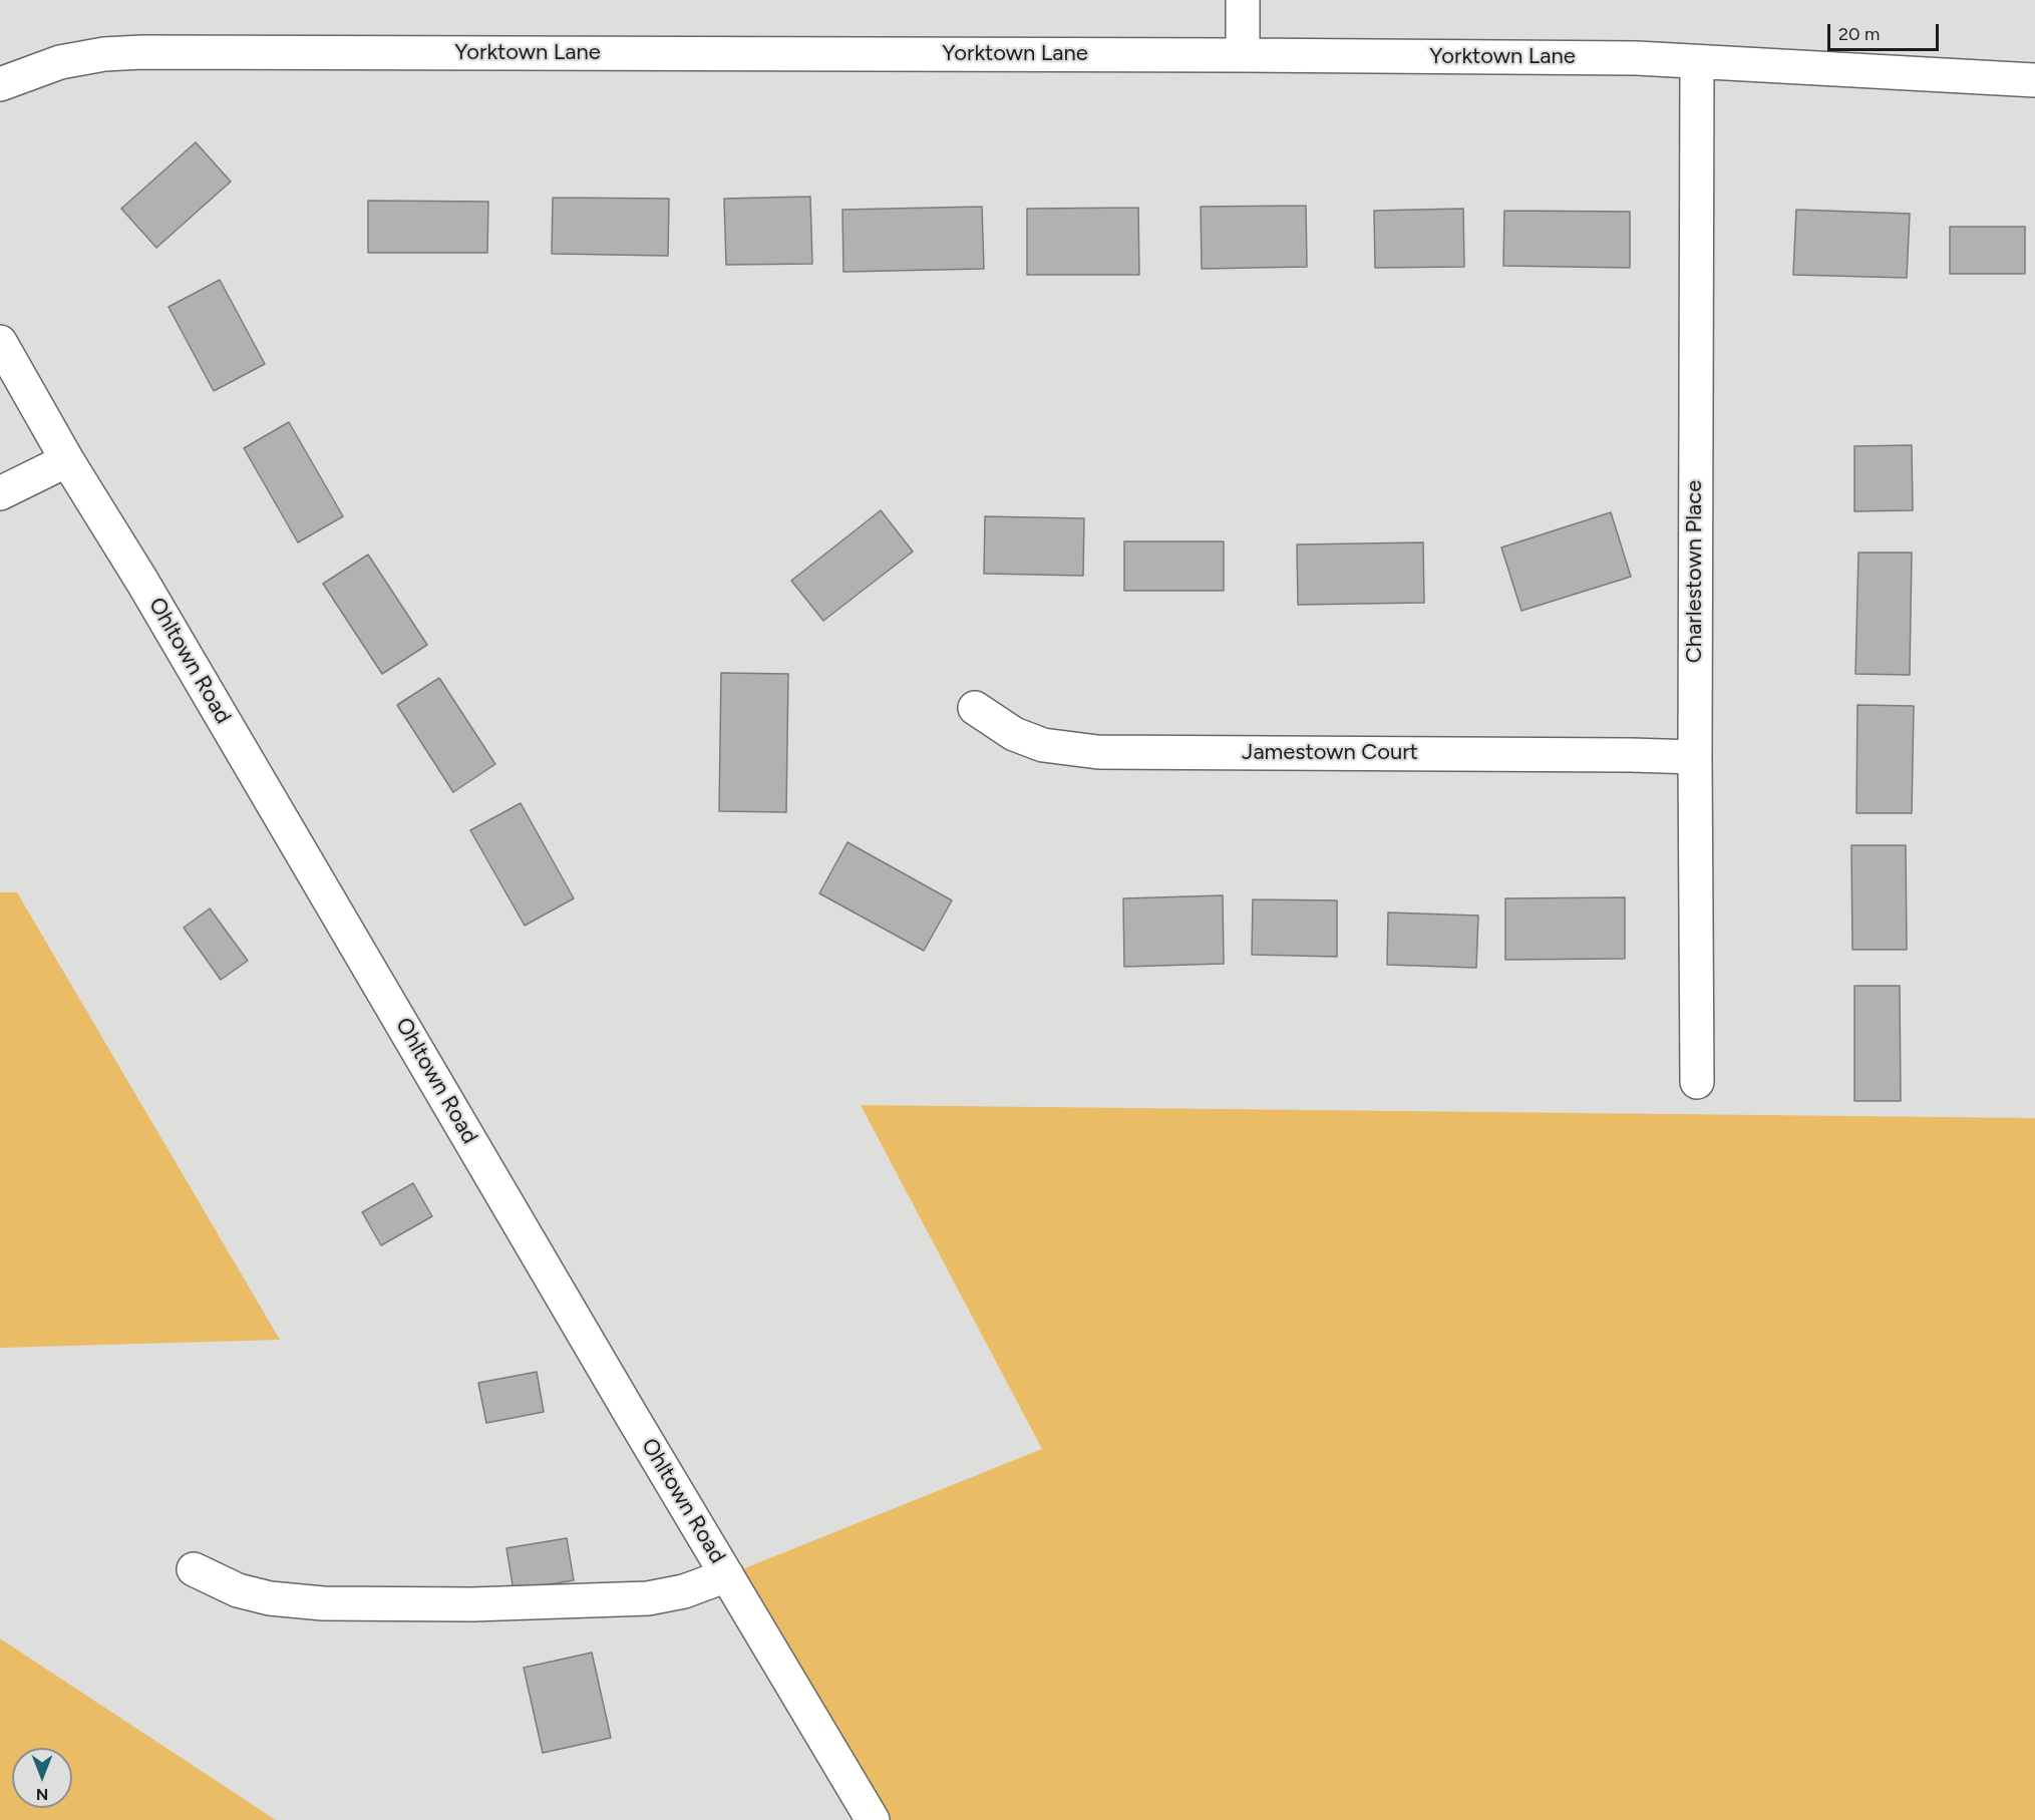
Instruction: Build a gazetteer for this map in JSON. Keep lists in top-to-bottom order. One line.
{"streets":{"street":["Yorktown Lane","Charlestown Place","Ohltown Road","Jamestown Court"]},"crossings":[["Yorktown Lane","Charlestown Place"],["Charlestown Place","Jamestown Court"]],"scale_bar":"20 m","north":"bottom"}
